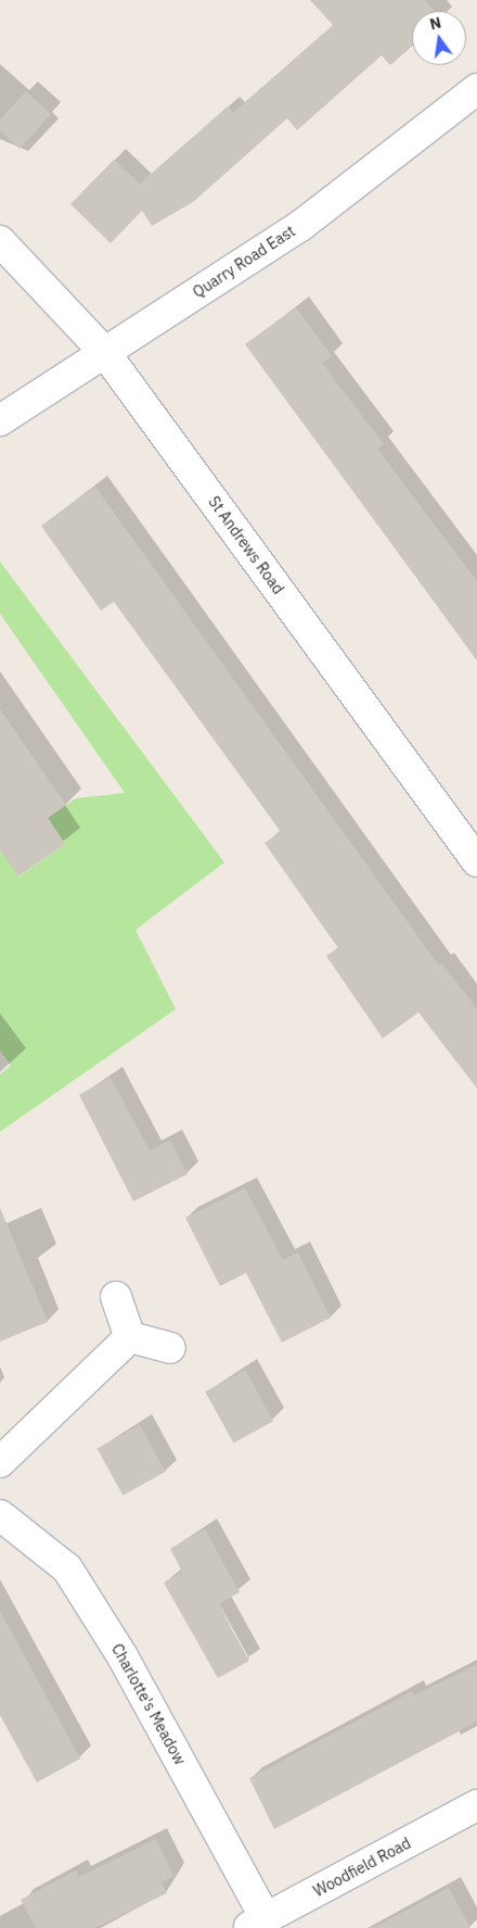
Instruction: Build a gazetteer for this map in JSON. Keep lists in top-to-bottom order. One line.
{"streets":{"street":["Quarry Road East","St Andrews Road","Charlotte's Meadow","Woodfield Road"]},"crossings":[["Quarry Road East","St Andrews Road"],["Charlotte's Meadow","Woodfield Road"]],"north":"top"}
